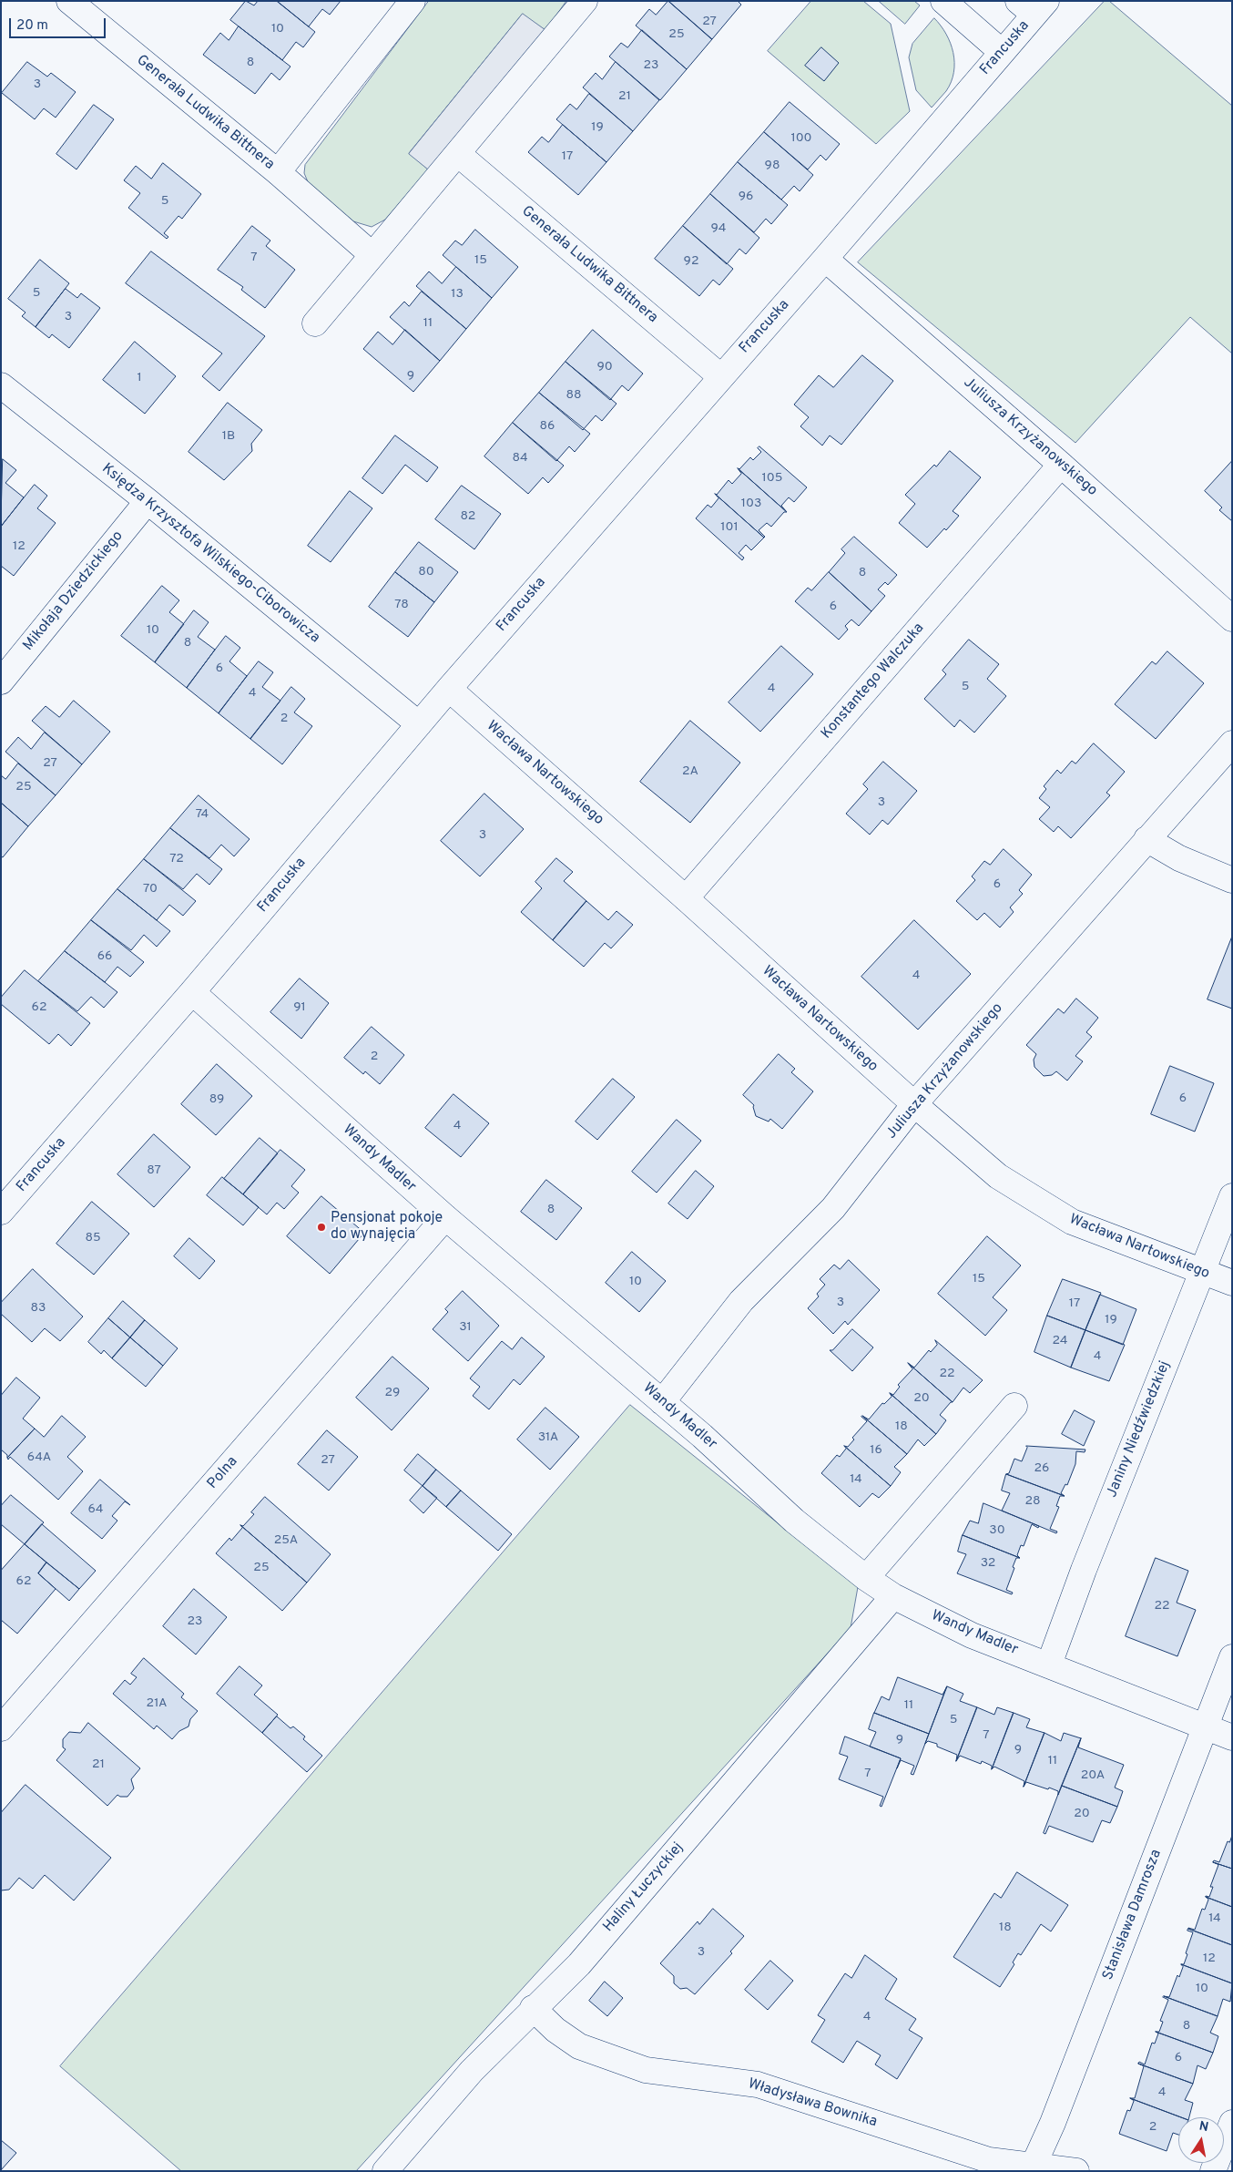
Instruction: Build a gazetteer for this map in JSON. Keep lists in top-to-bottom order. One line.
{"streets":{"street":["Francuska","Generała Ludwika Bittnera","Juliusza Krzyżanowskiego","Księdza Krzysztofa Wilskiego-Ciborowicza","Mikołaja Dziedzickiego","Konstantego Walczuka","Wacława Nartowskiego","Wandy Madler","Janiny Niedźwiedzkiej","Polna","Haliny Łuczyckiej","Stanisława Damrosza","Władysława Bownika"]},"crossings":[["Francuska","Generała Ludwika Bittnera"],["Francuska","Juliusza Krzyżanowskiego"],["Francuska","Księdza Krzysztofa Wilskiego-Ciborowicza"],["Francuska","Wacława Nartowskiego"],["Francuska","Wandy Madler"],["Juliusza Krzyżanowskiego","Konstantego Walczuka"],["Juliusza Krzyżanowskiego","Wacława Nartowskiego"],["Juliusza Krzyżanowskiego","Wandy Madler"],["Księdza Krzysztofa Wilskiego-Ciborowicza","Mikołaja Dziedzickiego"],["Konstantego Walczuka","Wacława Nartowskiego"],["Wacława Nartowskiego","Janiny Niedźwiedzkiej"],["Wandy Madler","Janiny Niedźwiedzkiej"],["Wandy Madler","Polna"],["Wandy Madler","Haliny Łuczyckiej"],["Wandy Madler","Stanisława Damrosza"],["Haliny Łuczyckiej","Władysława Bownika"],["Stanisława Damrosza","Władysława Bownika"]],"places":["Pensjonat pokoje do wynajęcia"],"house_numbers":["27","10","25","8","23","3","21","19","100","17","98","96","5","94","7","15","92","5","13","3","11","90","9","1","88","86","1B","84","105","103","82","101","12","80","8","78","6","10","8","6","5","4","4","2","27","2A","25","3","74","3","72","6","70","66","4","62","91","2","6","89","4","87","8","85","15","10","3","17","83","19","31","24","4","22","29","20","18","31A","16","64A","27","26","14","28","64","30","25A","32","25","62","22","23","21A","11","5","7","9","9","11","21","7","20A","20","14","18","3","12","10","4","8","6","4","2"],"scale_bar":"20 m","north":"top"}
